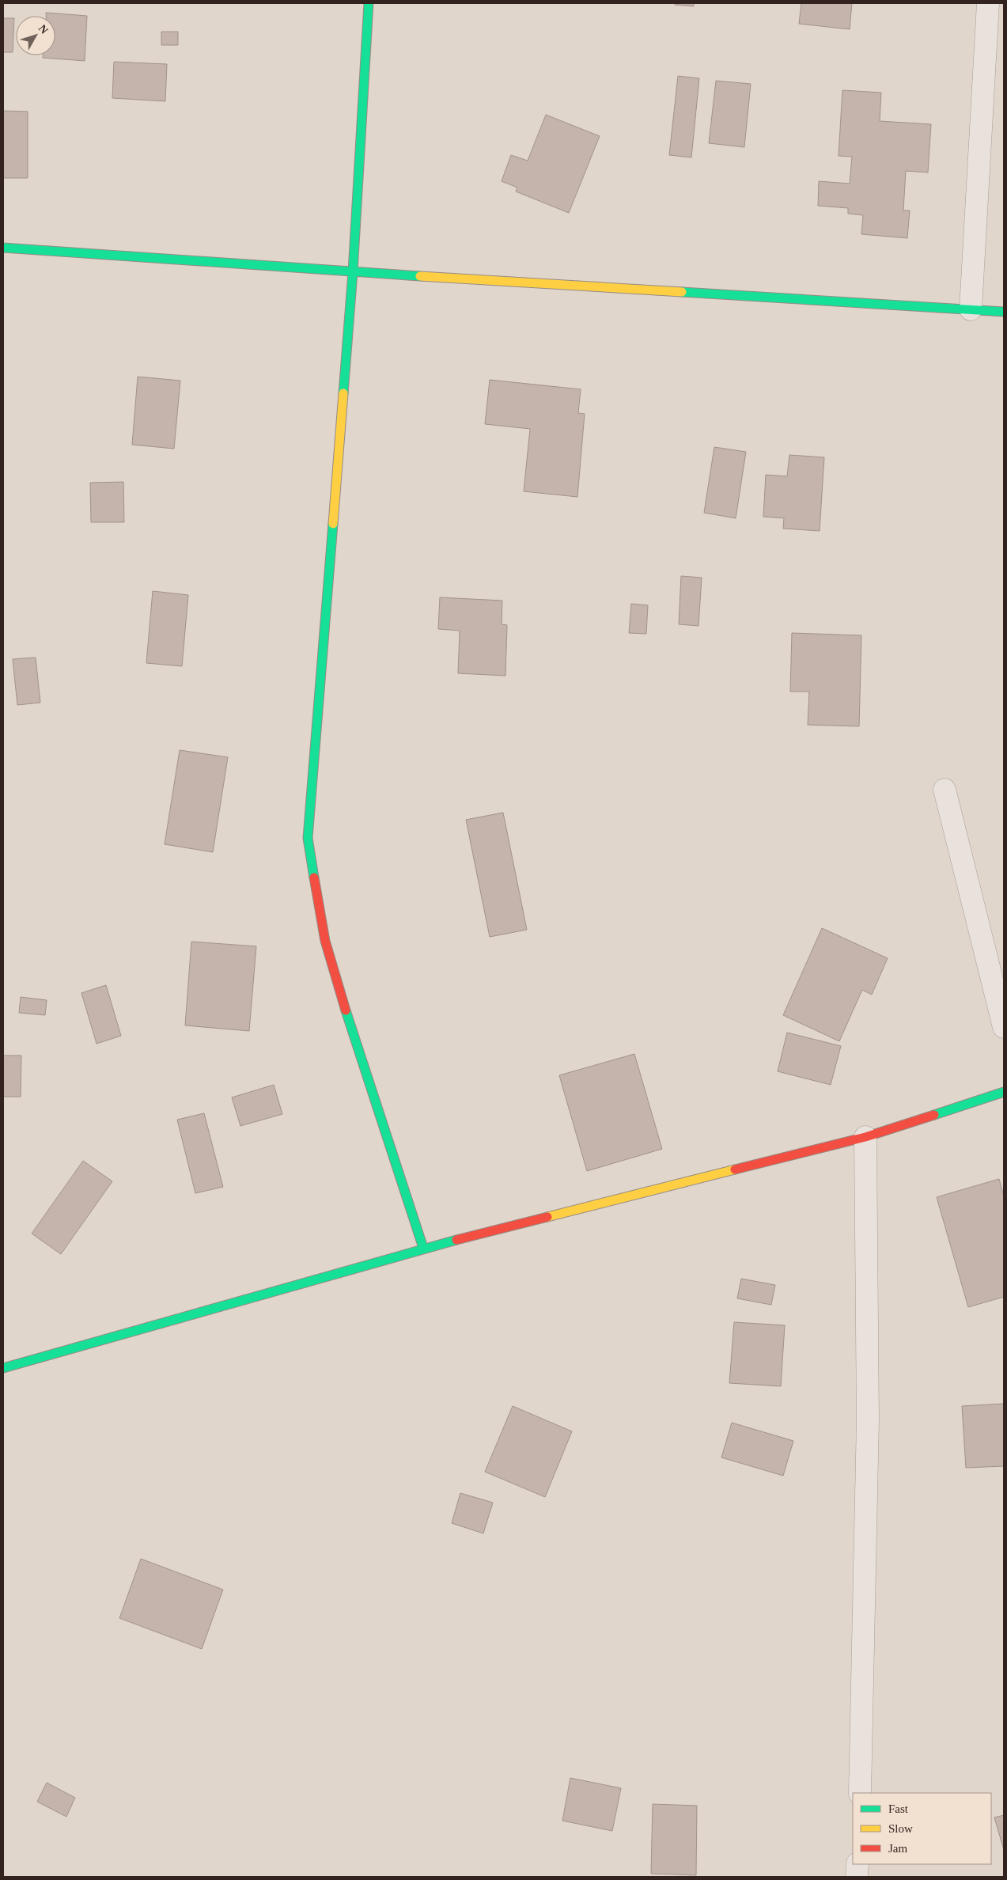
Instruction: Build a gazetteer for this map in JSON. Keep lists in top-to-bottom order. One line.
{"legend":["Fast","Slow","Jam"],"north":"top right"}
